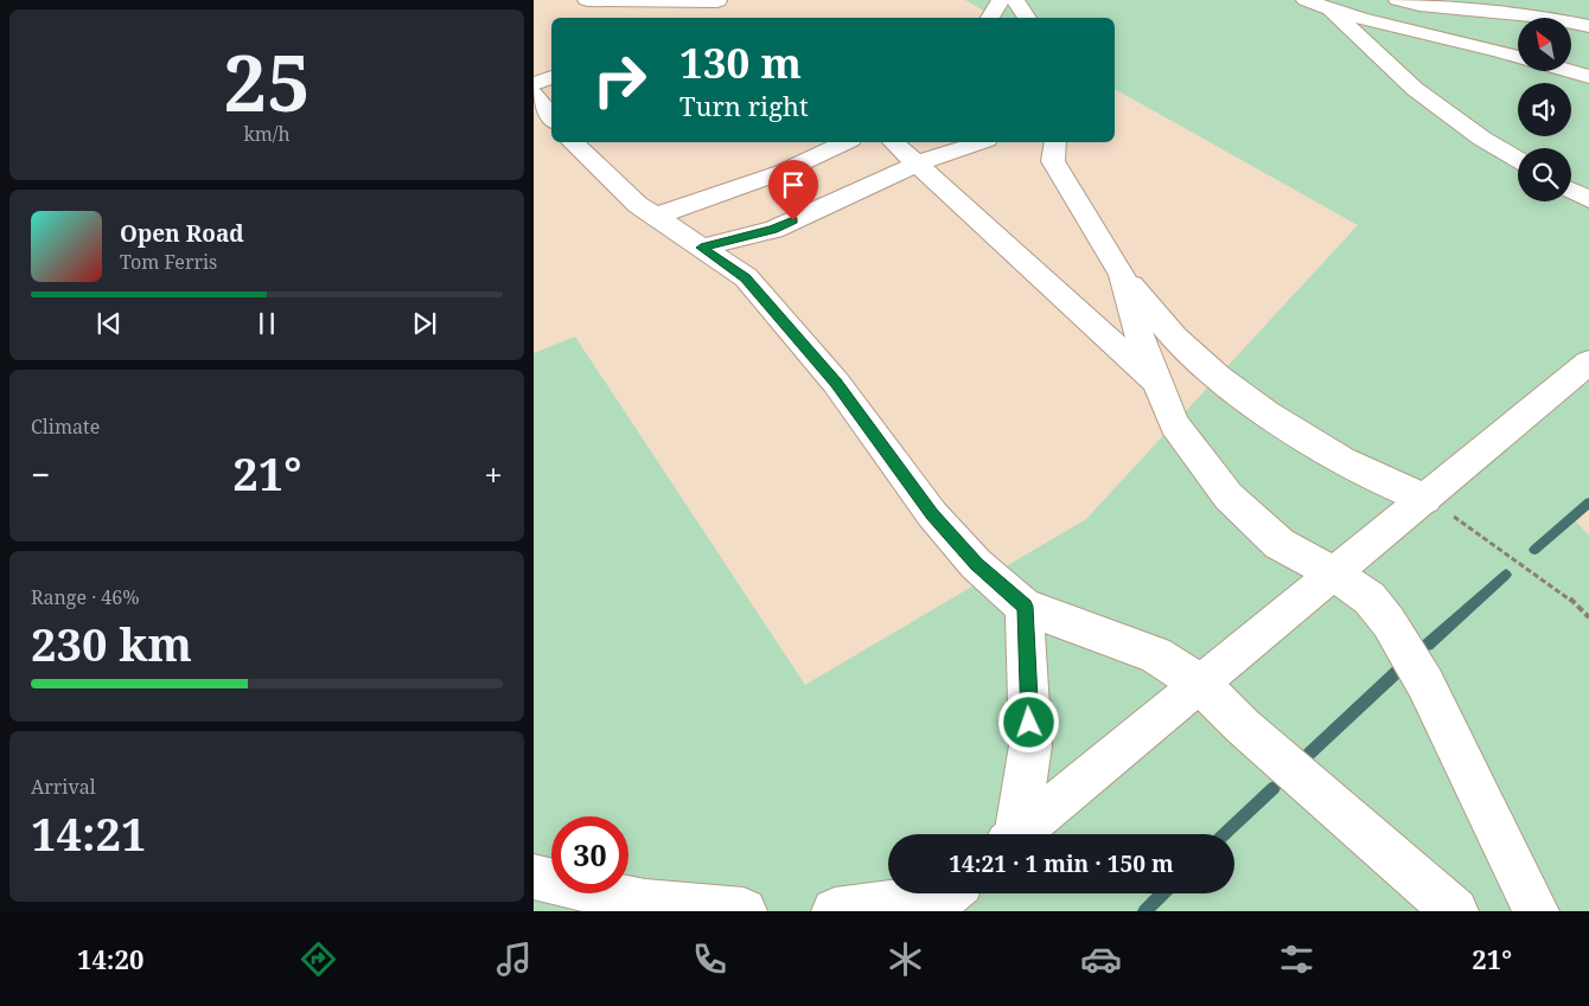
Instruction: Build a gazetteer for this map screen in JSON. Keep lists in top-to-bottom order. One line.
{"north":"top left","page":{"tile":[["25","km/h"],"Climate",["Range · 46%","230 km"],["Arrival","14:21"]],"turn":["130 m","Turn right"],"song":["Open Road","Tom Ferris"],"heat":["−","21°","+"],"limit":"30","trip":"14:21 · 1 min · 150 m","tabs":["14:20","21°"]}}
